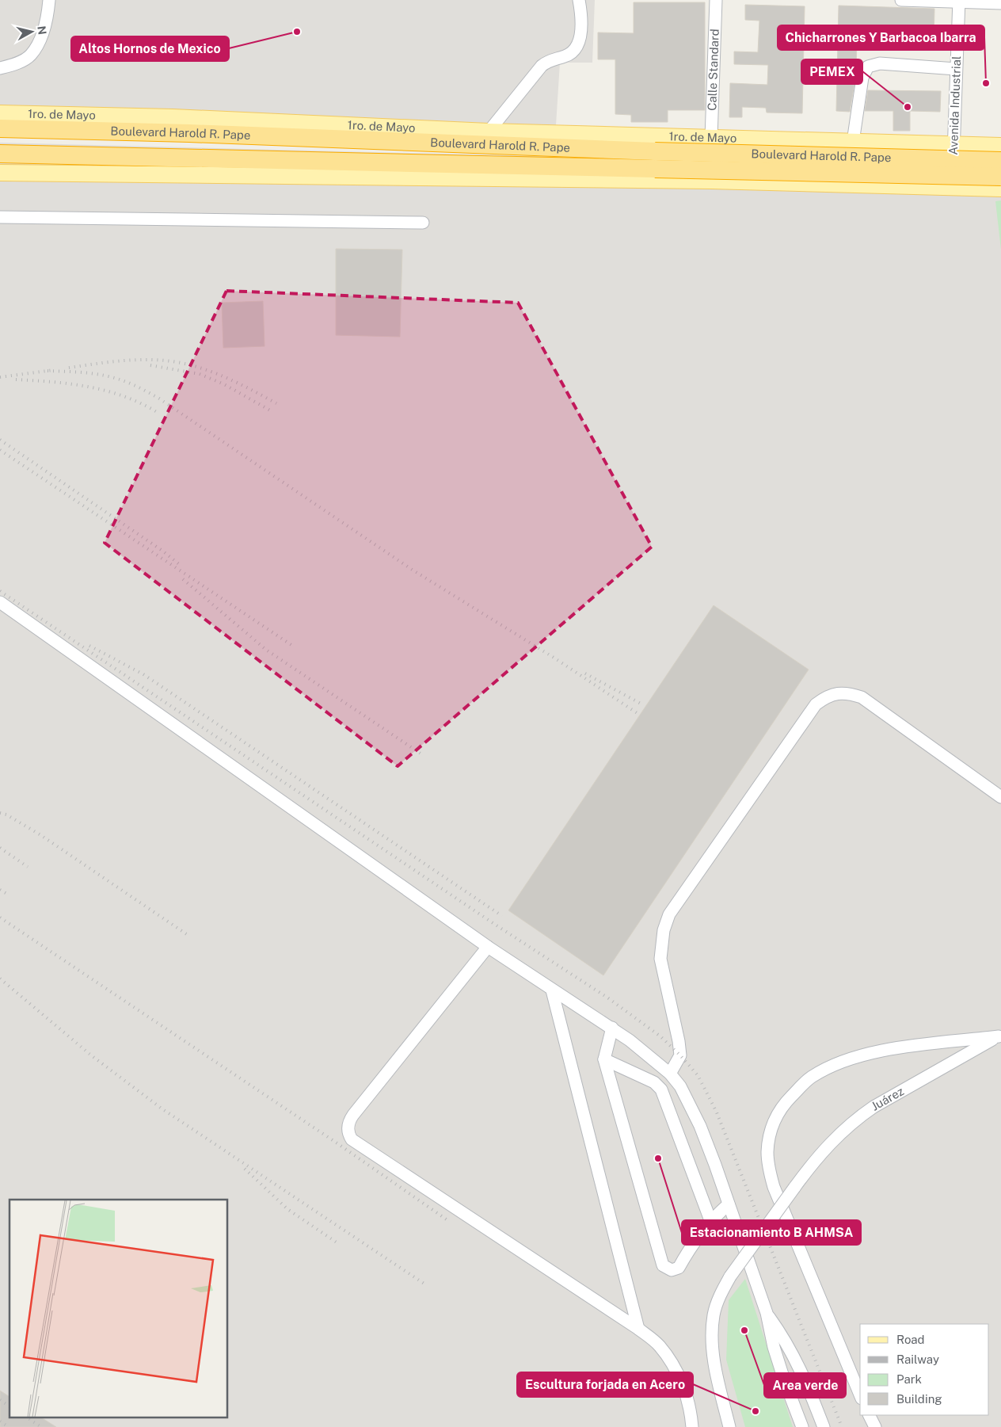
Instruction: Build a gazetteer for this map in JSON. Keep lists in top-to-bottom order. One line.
{"streets":{"highway":["Boulevard Harold R. Pape"],"main road":["1ro. de Mayo"],"street":["Calle Standard","Avenida Industrial","Juárez"]},"crossings":[["Calle Standard","1ro. de Mayo"],["Avenida Industrial","1ro. de Mayo"]],"places":["Altos Hornos de Mexico","Chicharrones Y Barbacoa Ibarra","PEMEX","Estacionamiento B AHMSA","Area verde","Escultura forjada en Acero"],"legend":["Road","Railway","Park","Building"],"north":"right"}
